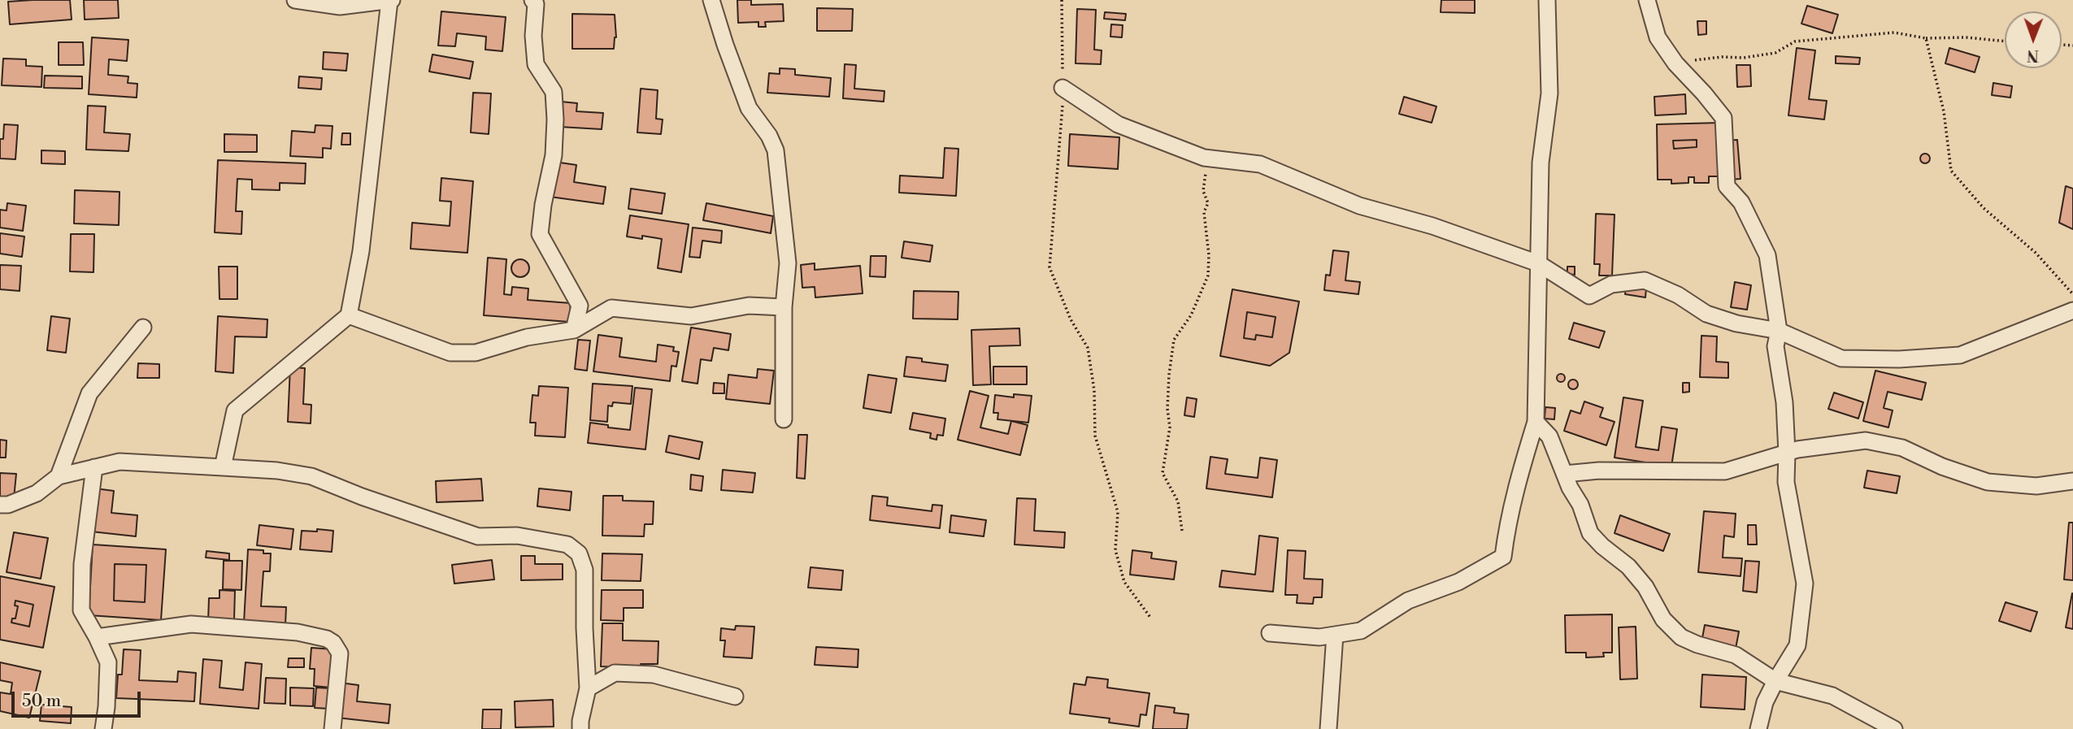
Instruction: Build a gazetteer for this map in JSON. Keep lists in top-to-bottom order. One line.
{"scale_bar":"50 m","north":"bottom"}
